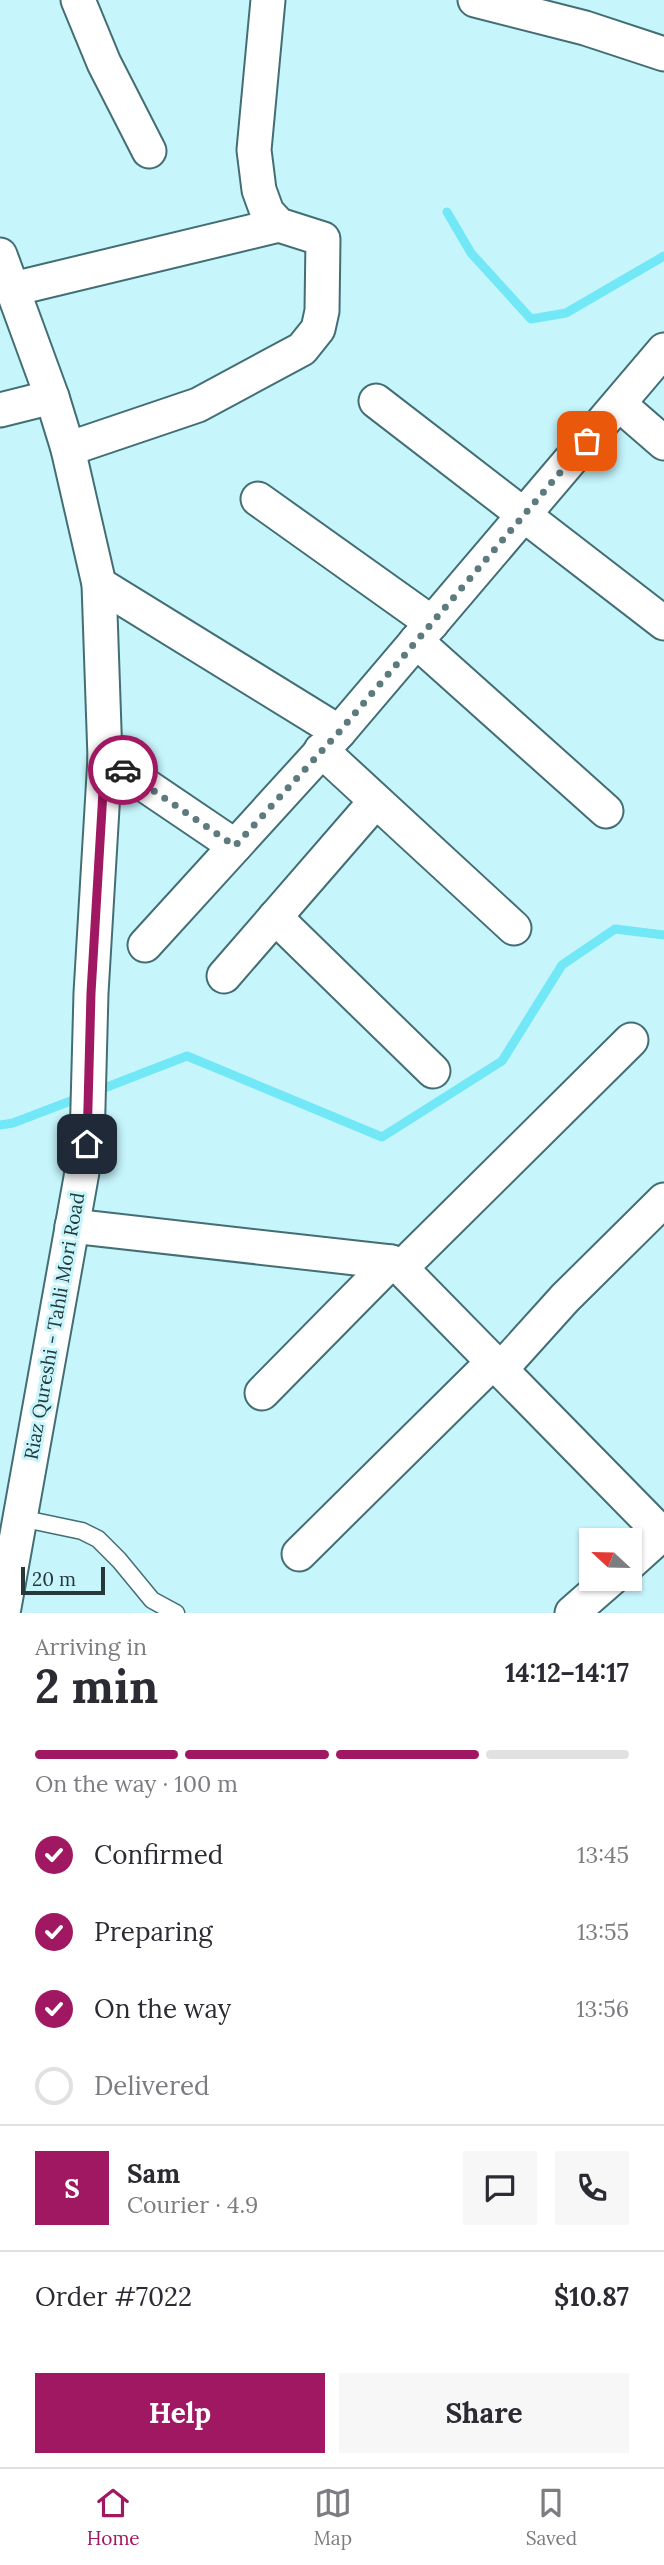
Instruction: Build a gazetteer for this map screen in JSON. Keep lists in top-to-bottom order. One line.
{"streets":{"street":["Riaz Qureshi - Tahli Mori Road"]},"scale_bar":"20 m","north":"left","page":{"scale":"20 m","heading":["2 min","Arriving in","14:12–14:17"],"panel":["Sam","Courier · 4.9","Order #7022","$10.87"],"bar":"On the way · 100 m","list":[["Confirmed","13:45"],["Preparing","13:55"],["On the way","13:56"],"Delivered"],"round":"S","buttons":["Help","Share"],"tabs":["Home","Map","Saved"]}}
